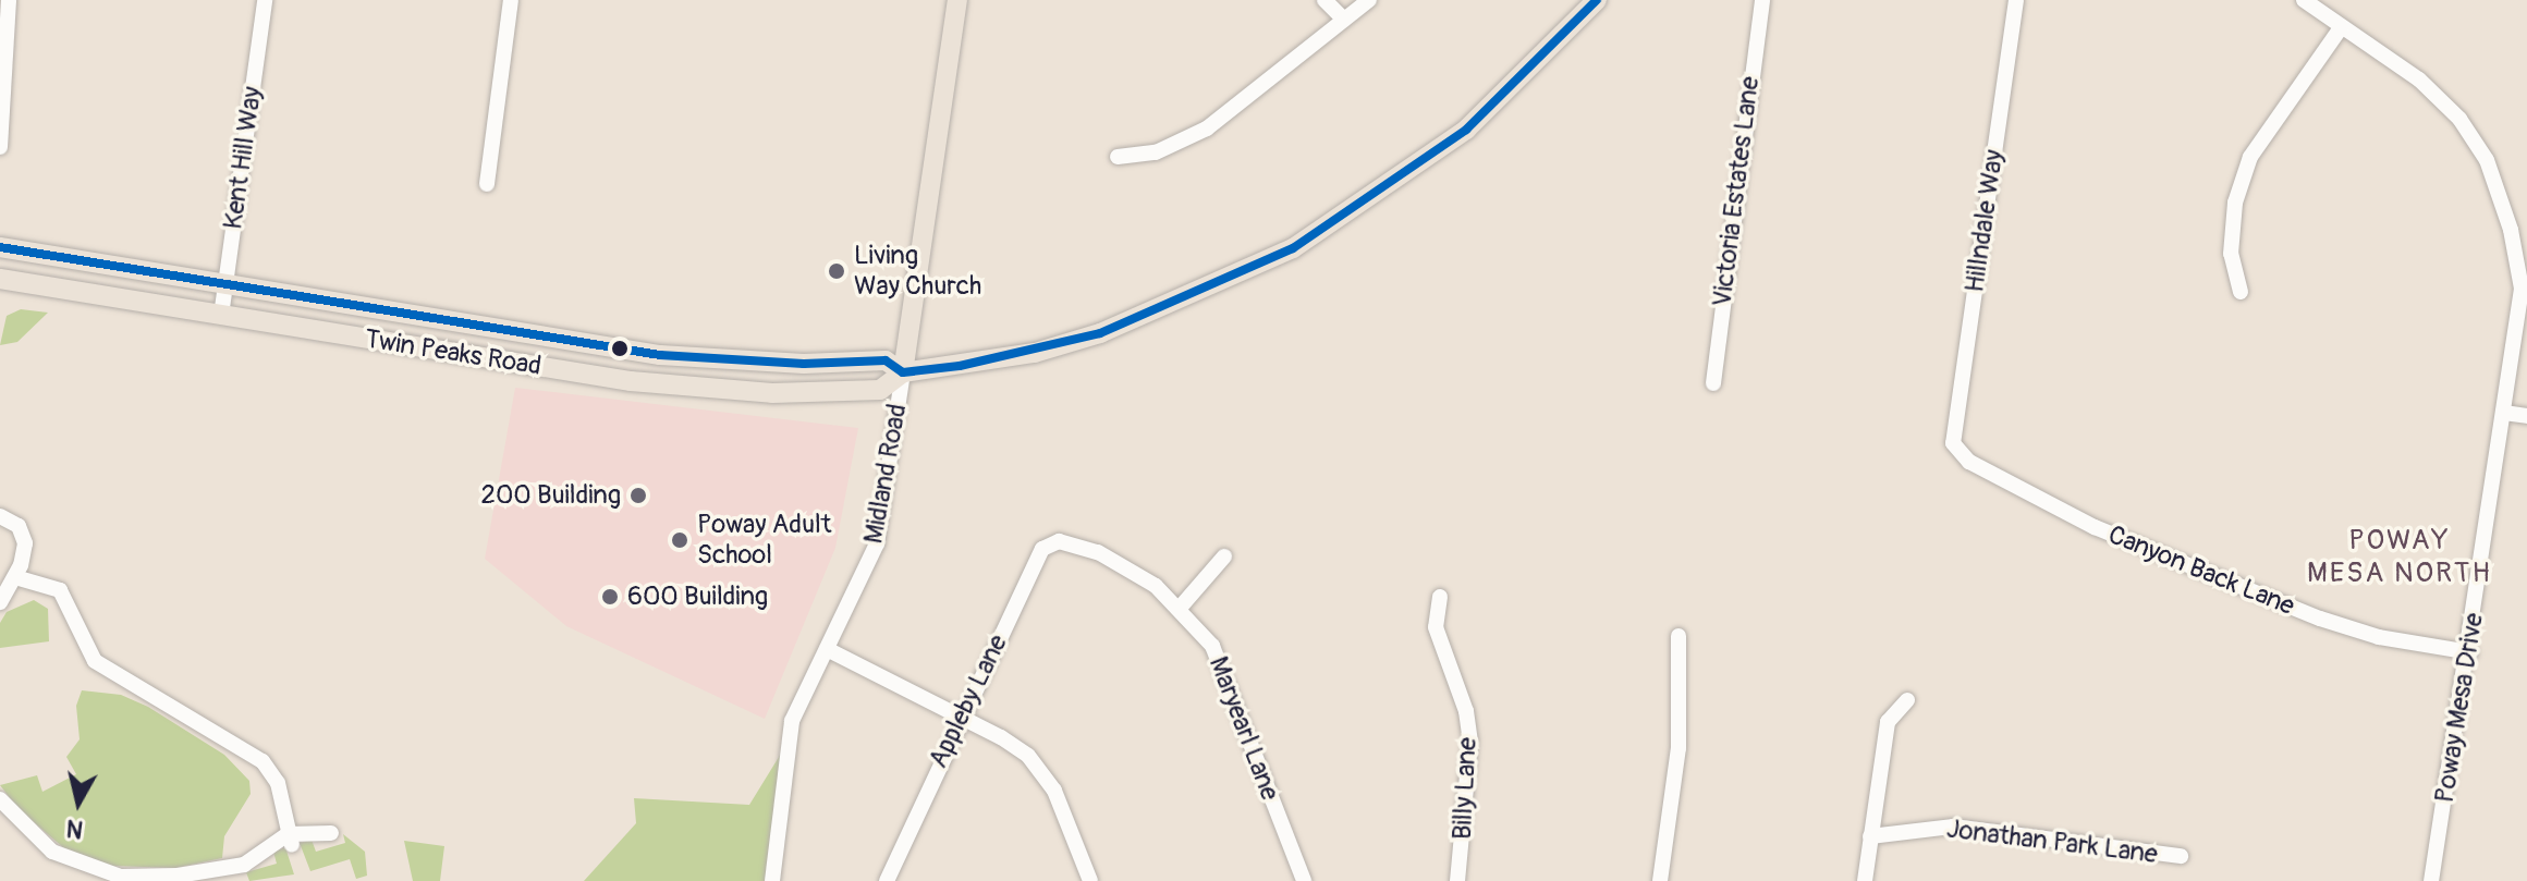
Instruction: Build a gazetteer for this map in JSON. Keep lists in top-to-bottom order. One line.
{"streets":{"main road":["Twin Peaks Road","Midland Road"],"street":["Kent Hill Way","Victoria Estates Lane","Hillndale Way","Canyon Back Lane","Appleby Lane","Poway Mesa Drive","Maryearl Lane","Billy Lane","Jonathan Park Lane"]},"crossings":[["Kent Hill Way","Twin Peaks Road"],["Hillndale Way","Canyon Back Lane"],["Twin Peaks Road","Midland Road"],["Canyon Back Lane","Poway Mesa Drive"],["Appleby Lane","Maryearl Lane"]],"districts":["POWAY MESA NORTH"],"places":["Living Way Church","200 Building","Poway Adult School","600 Building"],"north":"bottom"}
